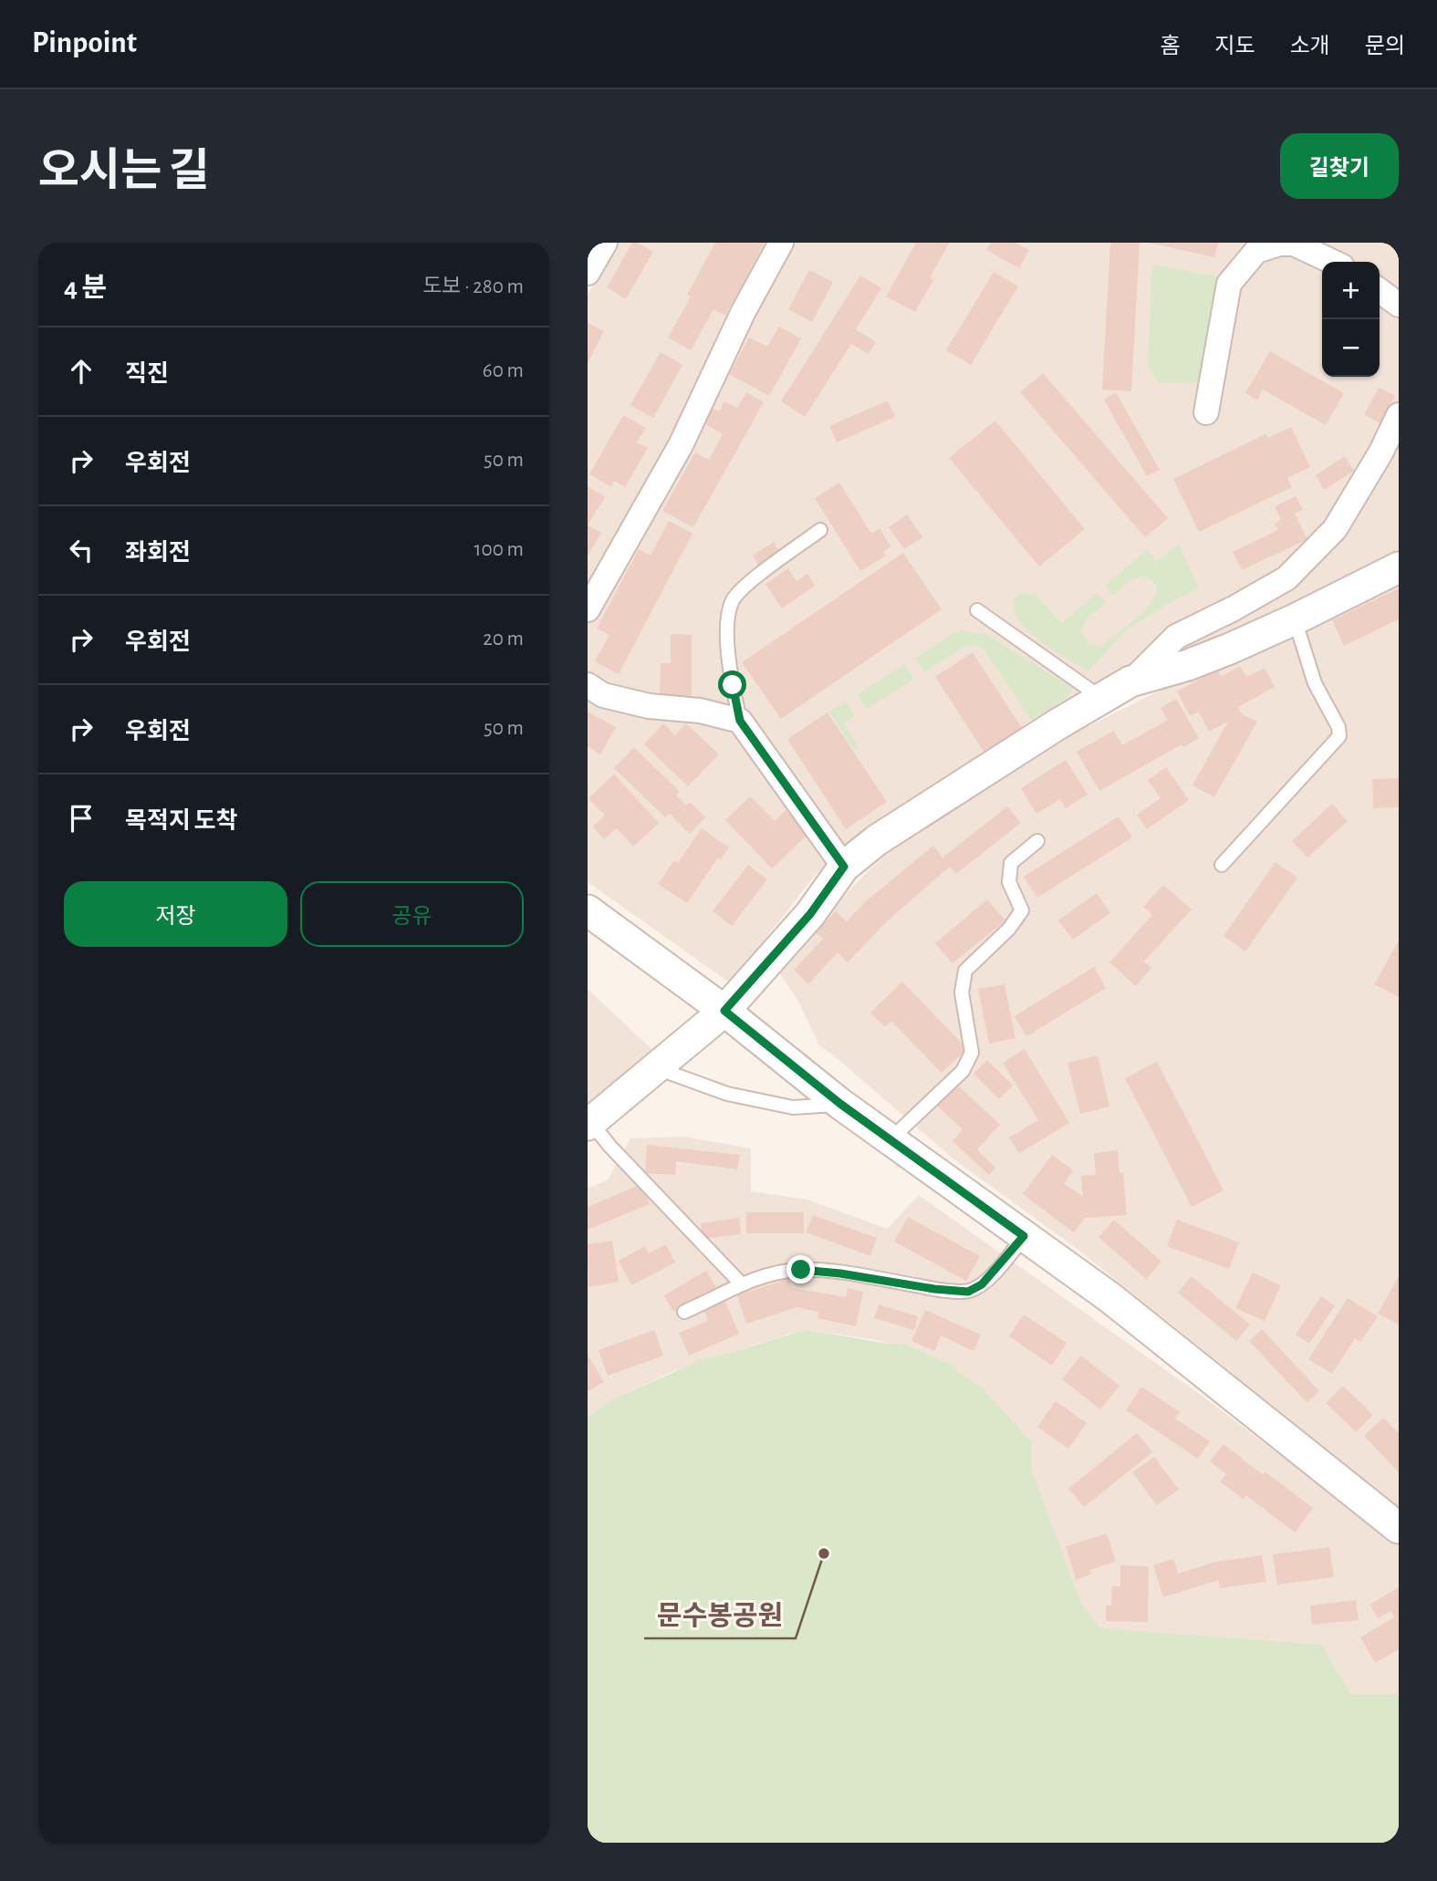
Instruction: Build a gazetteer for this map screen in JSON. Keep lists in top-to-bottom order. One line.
{"places":["문수봉공원"],"page":{"header":"Pinpoint","nav":["홈","지도","소개","문의"],"title":"오시는 길","buttons":["길찾기",["저장","공유"]],"heading":["4 분","도보 · 280 m"],"map_buttons":["+","−"],"list":[["직진","60 m"],["우회전","50 m"],["좌회전","100 m"],["우회전","20 m"],["우회전","50 m"],"목적지 도착"]}}
